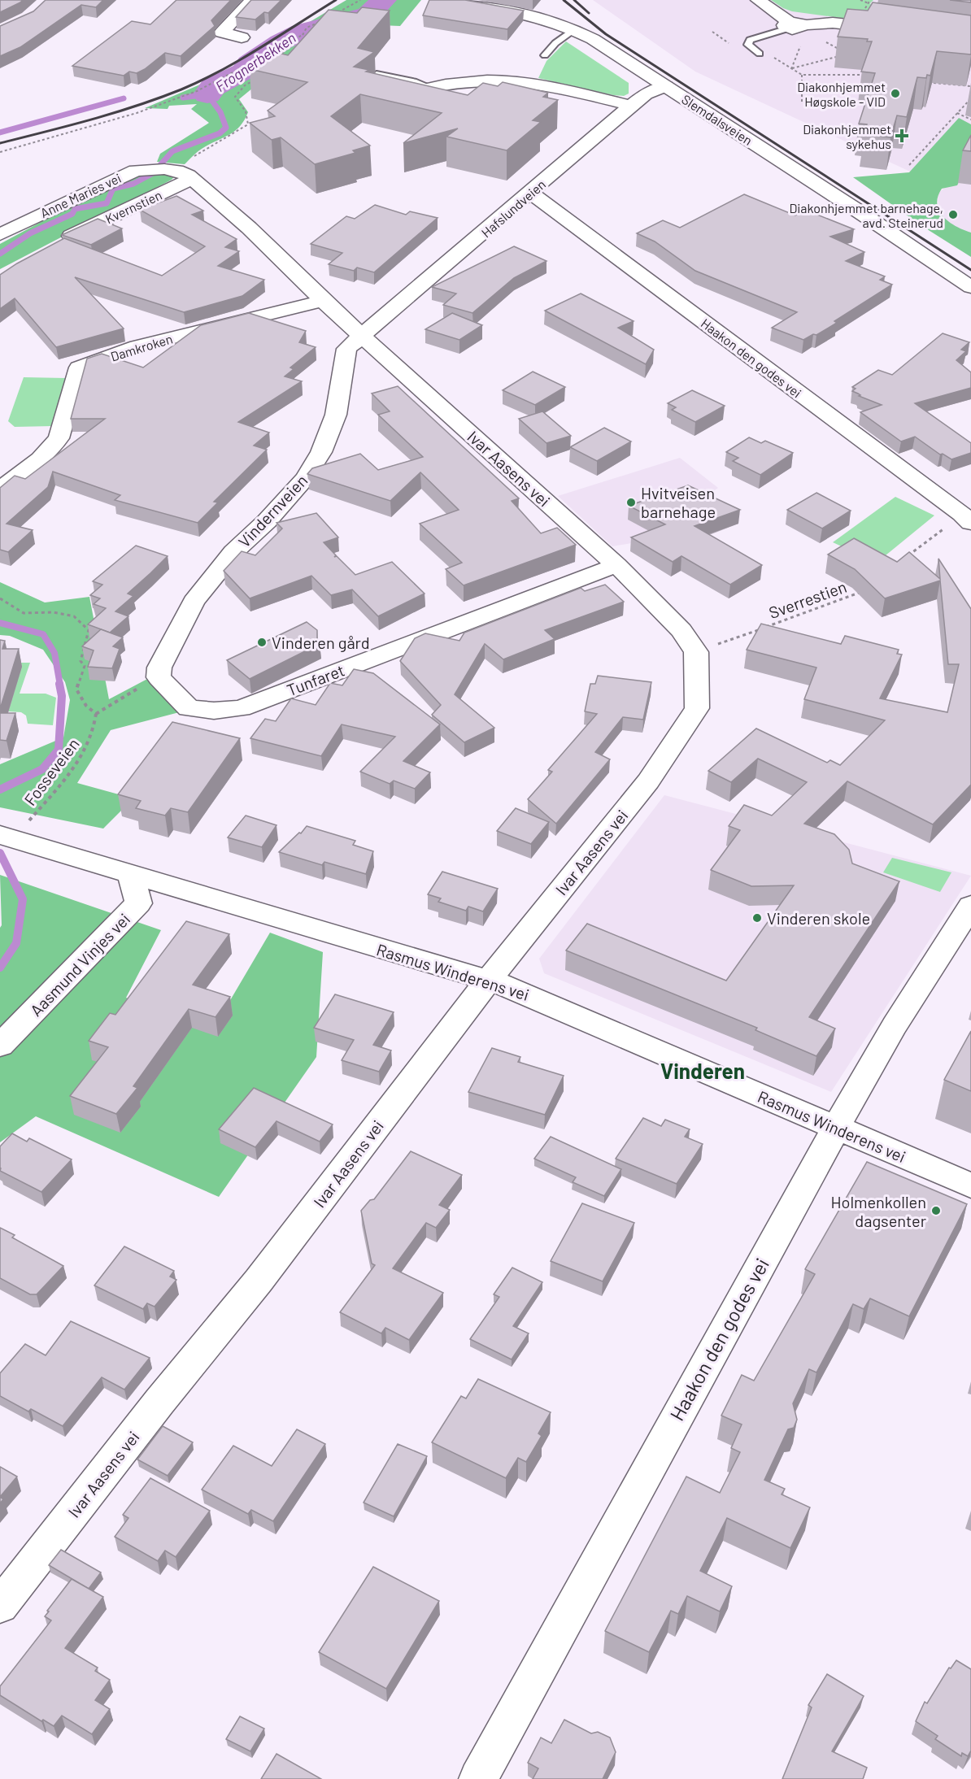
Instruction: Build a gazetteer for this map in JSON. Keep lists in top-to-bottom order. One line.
{"streets":{"street":["Slemdalsveien","Anne Maries vei","Kvernstien","Hafslundveien","Damkroken","Haakon den godes vei","Ivar Aasens vei","Vindernveien","Tunfaret","Aasmund Vinjes vei","Rasmus Winderens vei"],"path":["Sverrestien","Fosseveien"]},"crossings":[["Slemdalsveien","Hafslundveien"],["Anne Maries vei","Kvernstien"],["Anne Maries vei","Ivar Aasens vei"],["Kvernstien","Ivar Aasens vei"],["Hafslundveien","Haakon den godes vei"],["Hafslundveien","Ivar Aasens vei"],["Hafslundveien","Vindernveien"],["Damkroken","Ivar Aasens vei"],["Haakon den godes vei","Rasmus Winderens vei"],["Ivar Aasens vei","Vindernveien"],["Ivar Aasens vei","Sverrestien"],["Ivar Aasens vei","Tunfaret"],["Ivar Aasens vei","Rasmus Winderens vei"],["Vindernveien","Tunfaret"],["Fosseveien","Rasmus Winderens vei"],["Aasmund Vinjes vei","Rasmus Winderens vei"]],"districts":["Vinderen"],"water":["Frognerbekken"],"places":{"other":["Diakonhjemmet Høgskole - VID","Diakonhjemmet barnehage, avd. Steinerud","Hvitveisen barnehage","Vinderen gård","Vinderen skole","Holmenkollen dagsenter"],"health":["Diakonhjemmet sykehus"]}}
